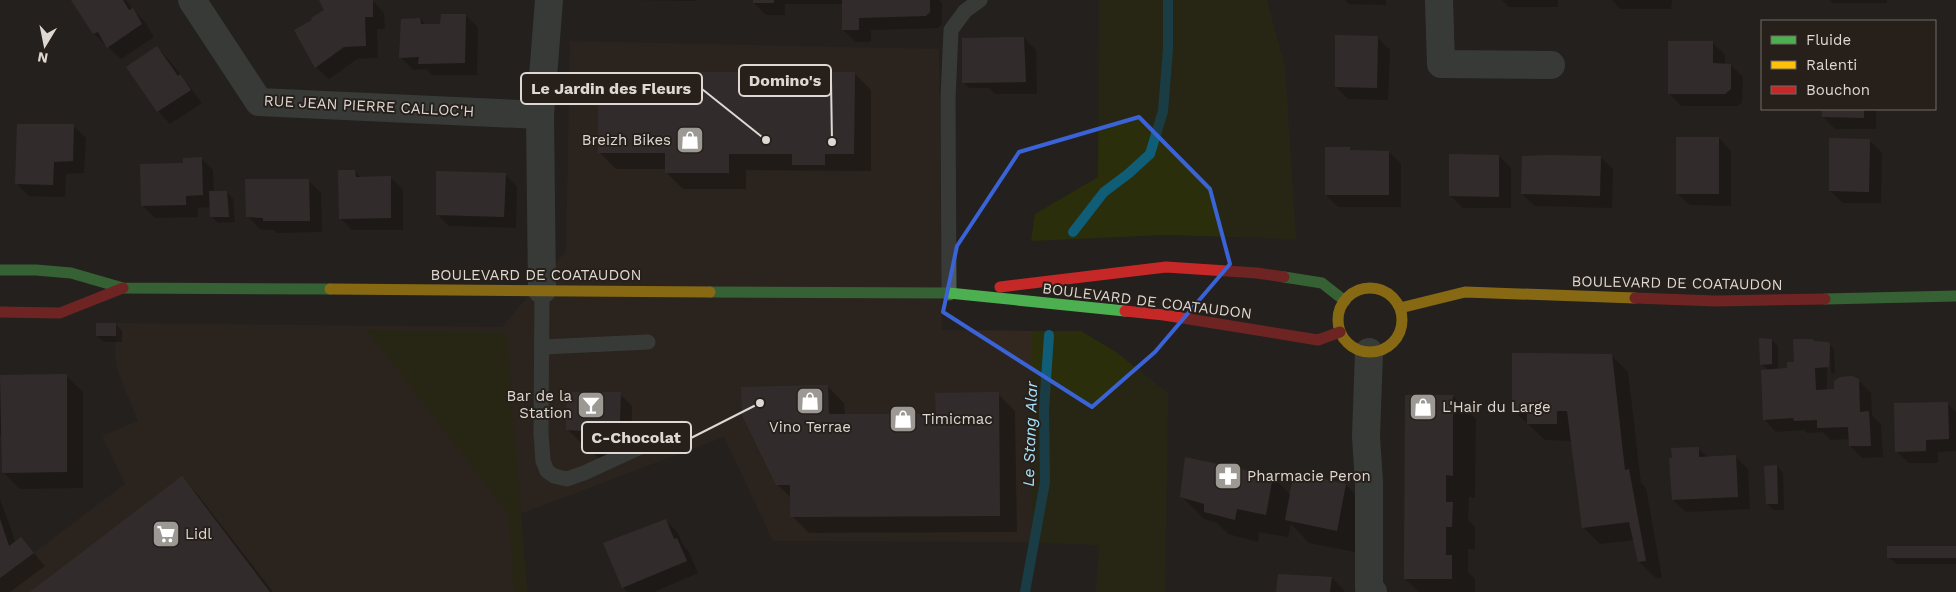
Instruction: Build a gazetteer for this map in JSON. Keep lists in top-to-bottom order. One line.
{"streets":{"main road":["BOULEVARD DE COATAUDON"],"street":["RUE JEAN PIERRE CALLOC'H"]},"water":["Le Stang Alar"],"places":{"shop":["Breizh Bikes","Vino Terrae","L'Hair du Large","Timicmac"],"other":["Le Jardin des Fleurs","Domino's","C-Chocolat"],"bar":["Bar de la Station"],"pharmacy":["Pharmacie Peron"],"supermarket":["Lidl"]},"legend":["Fluide","Ralenti","Bouchon"],"north":"bottom"}
